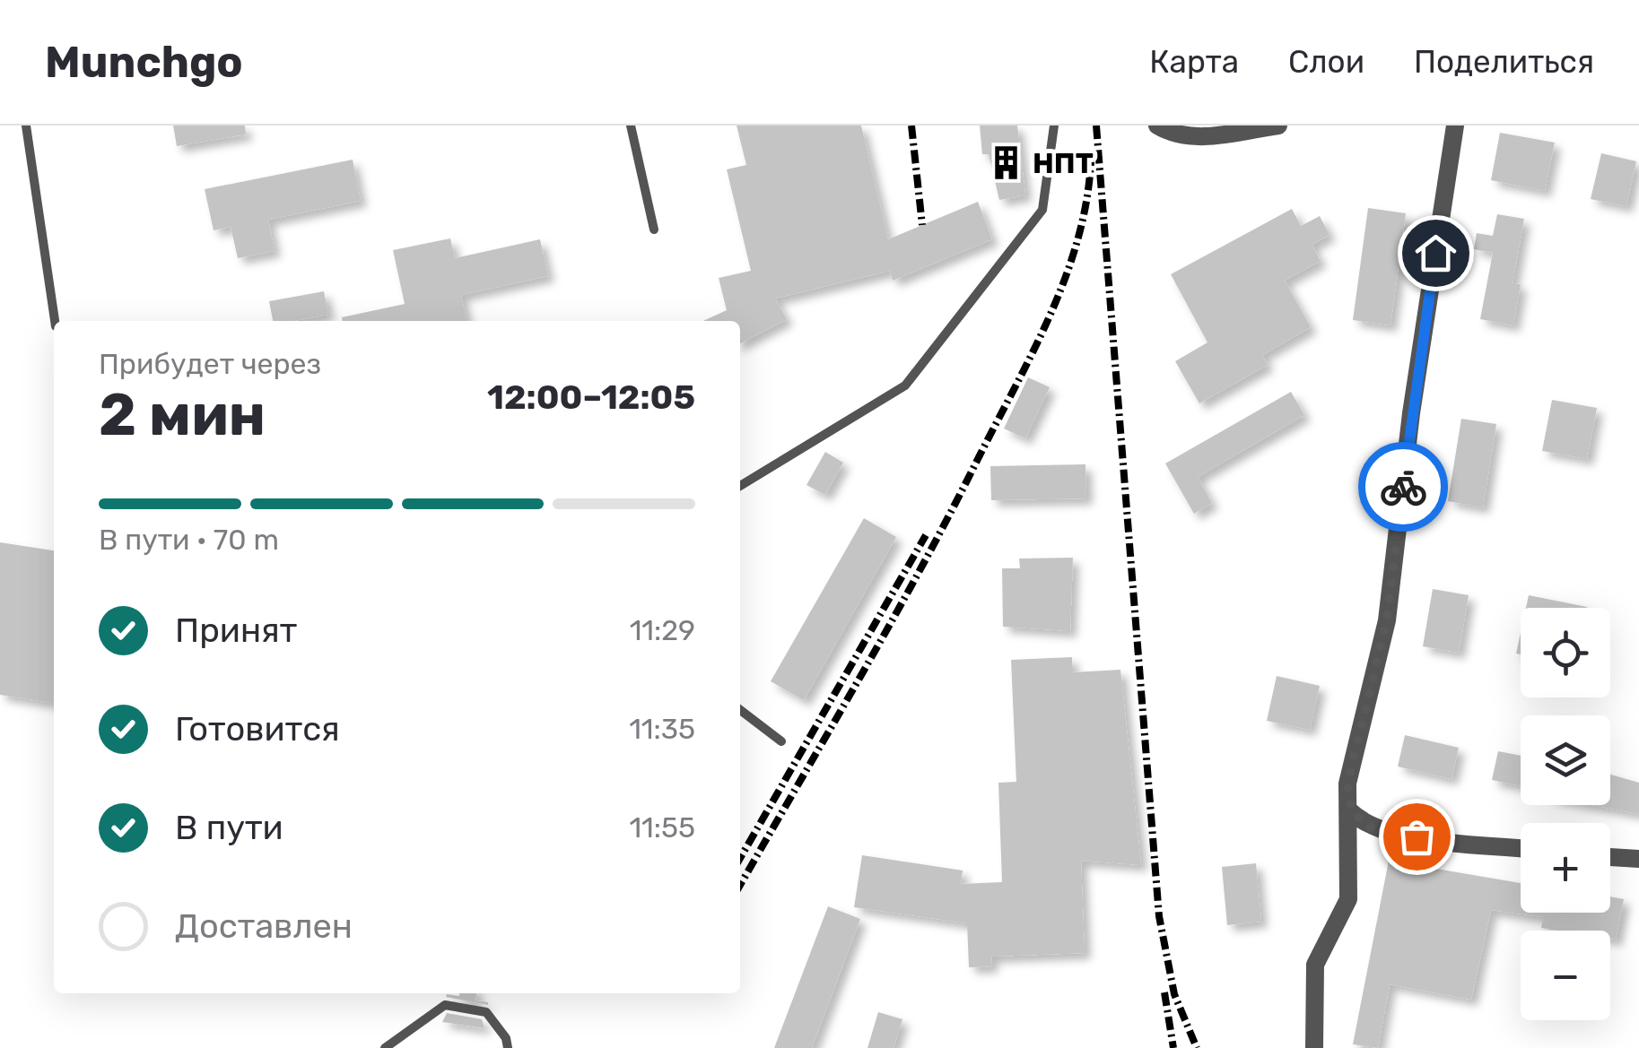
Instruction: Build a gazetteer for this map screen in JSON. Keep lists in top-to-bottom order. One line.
{"places":{"building":["НПТ"]},"page":{"header":"Munchgo","nav":["Карта","Слои","Поделиться"],"heading":["2 мин","Прибудет через","12:00–12:05"],"bar":"В пути · 70 m","list":[["Принят","11:29"],["Готовится","11:35"],["В пути","11:55"],"Доставлен"],"map_buttons":["+","−"]}}
